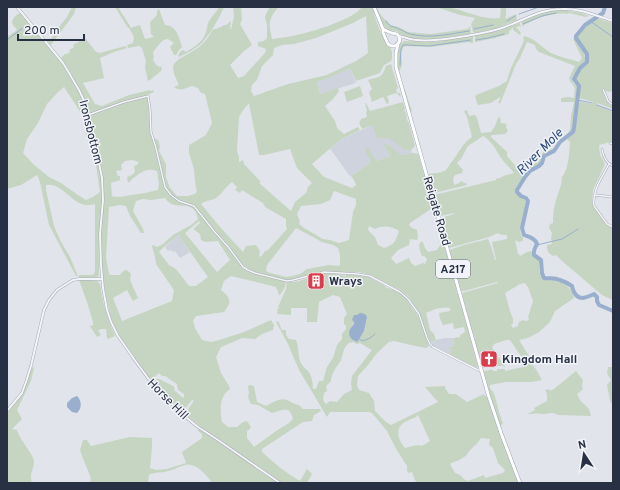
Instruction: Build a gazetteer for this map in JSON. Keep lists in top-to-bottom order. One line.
{"streets":{"main road":["Reigate Road","A217"],"street":["Ironsbottom","Horse Hill"]},"crossings":[["Ironsbottom","Horse Hill"]],"water":["River Mole"],"places":{"building":["Wrays"],"church":["Kingdom Hall"]},"scale_bar":"200 m","north":"top"}
